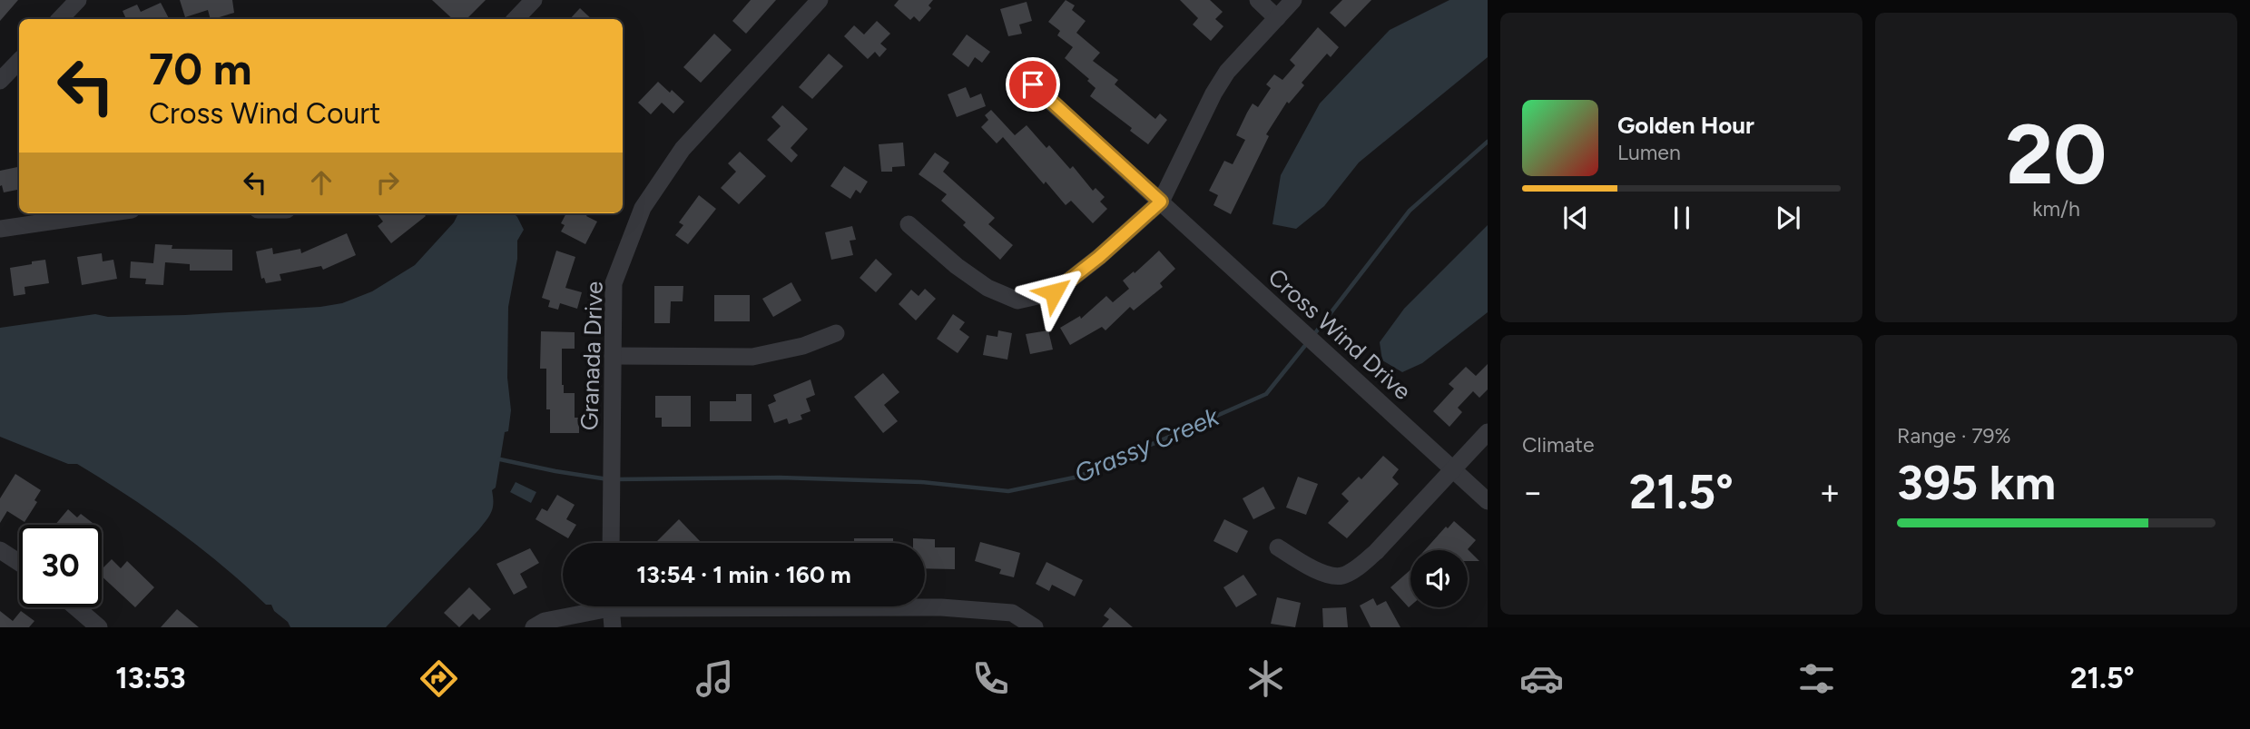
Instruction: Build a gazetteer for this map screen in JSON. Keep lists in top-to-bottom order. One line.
{"streets":{"street":["Cross Wind Drive","Granada Drive"]},"water":["Grassy Creek"],"page":{"tile":[["20","km/h"],"Climate",["Range · 79%","395 km"]],"turn":["70 m","Cross Wind Court"],"song":["Golden Hour","Lumen"],"heat":["−","21.5°","+"],"limit":"30","trip":"13:54 · 1 min · 160 m","tabs":["13:53","21.5°"]}}
